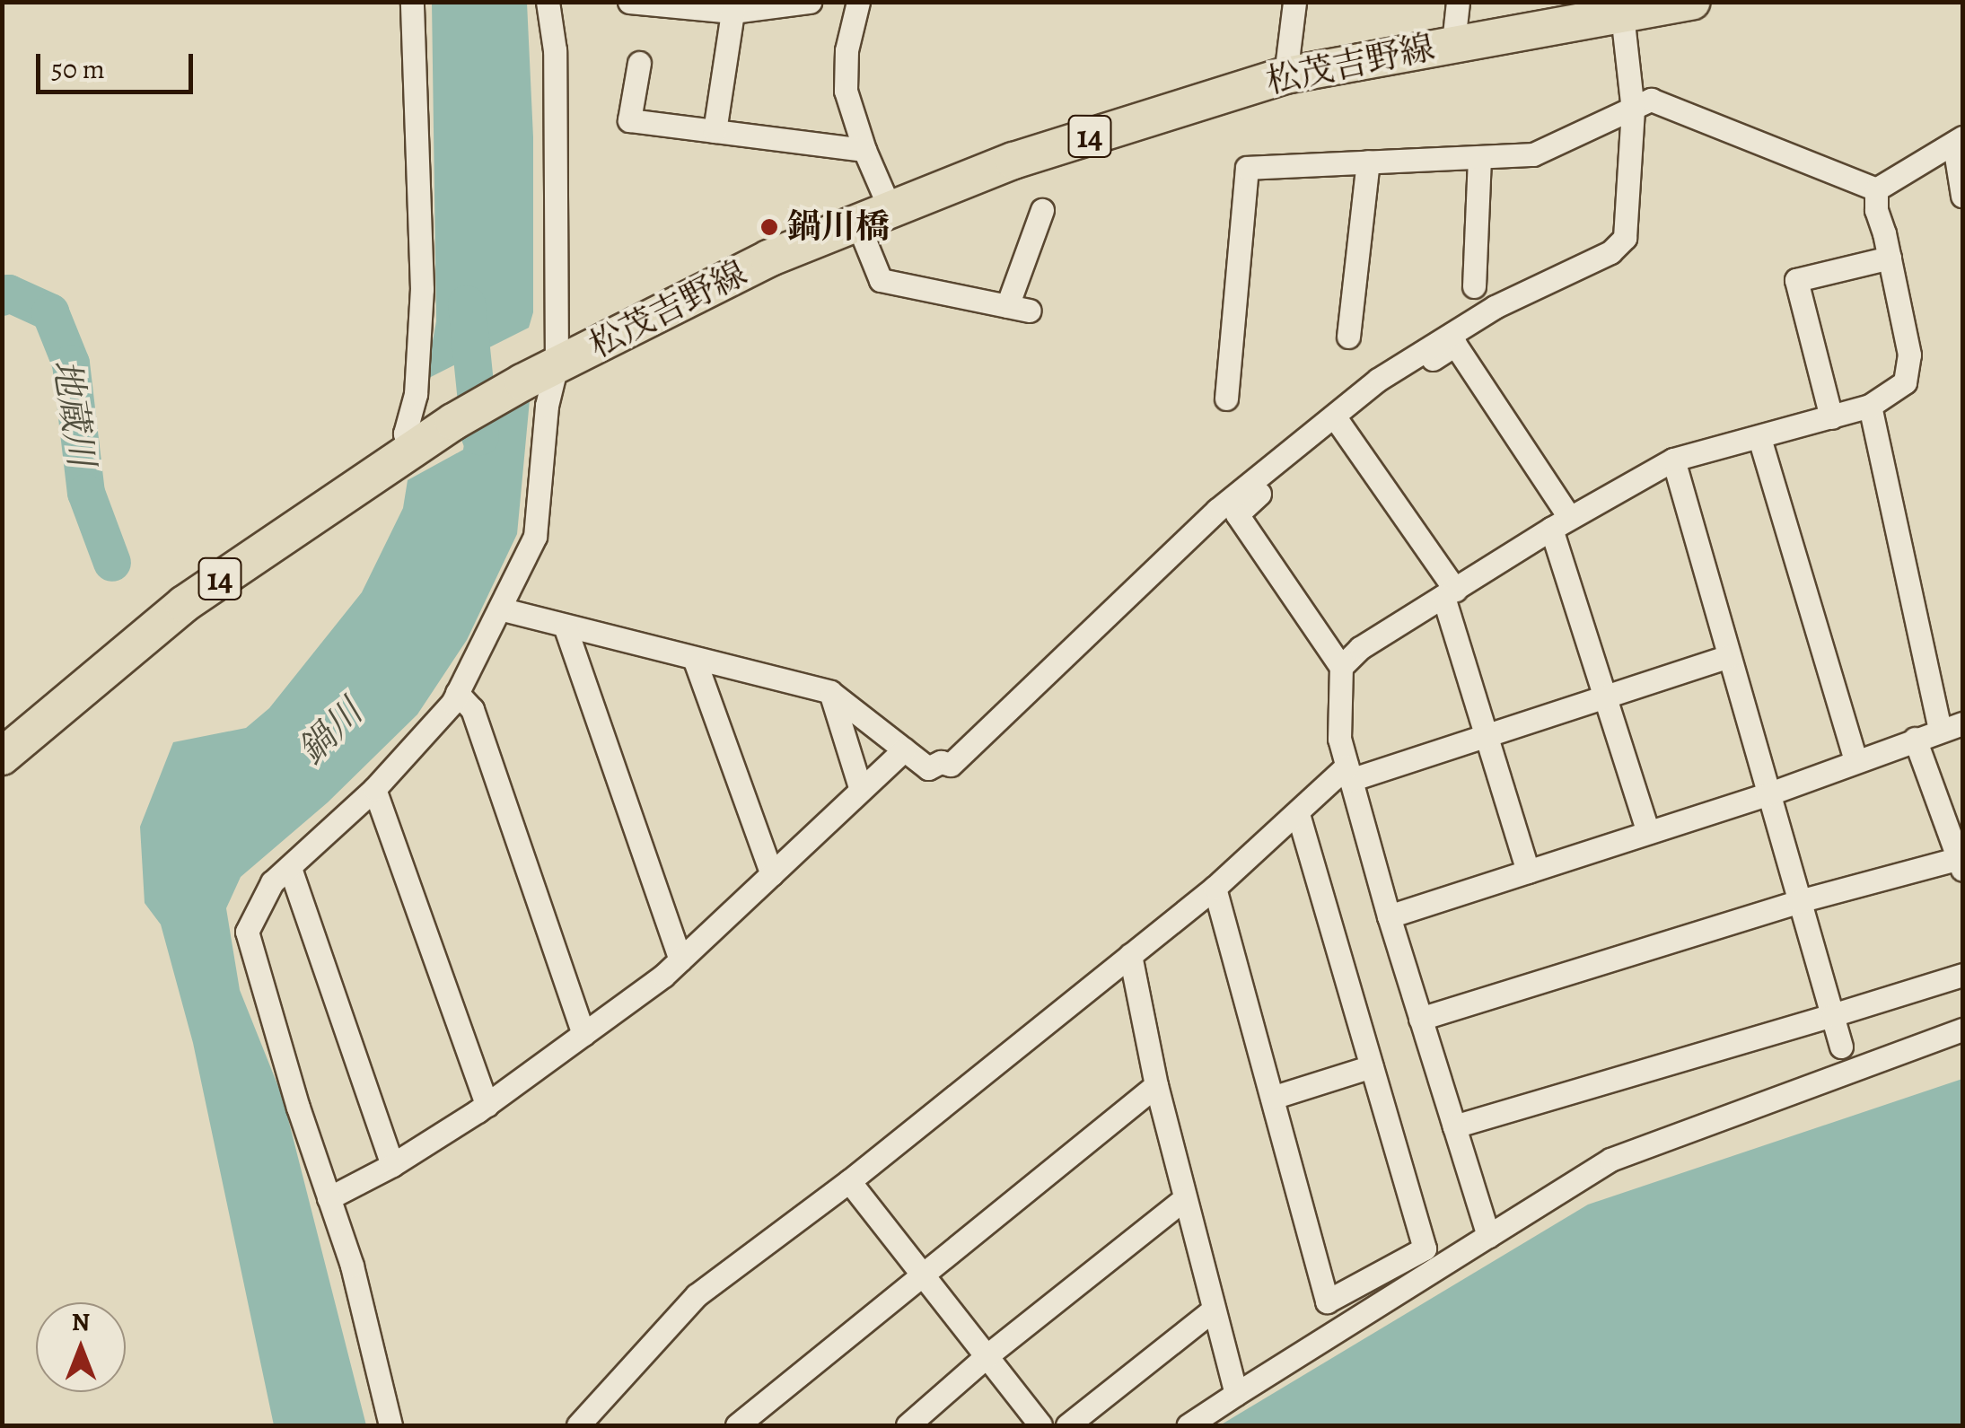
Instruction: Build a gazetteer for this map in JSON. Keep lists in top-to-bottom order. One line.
{"streets":{"main road":["松茂吉野線","14"]},"water":["地蔵川","鍋川"],"places":["鍋川橋"],"scale_bar":"50 m","north":"top"}
